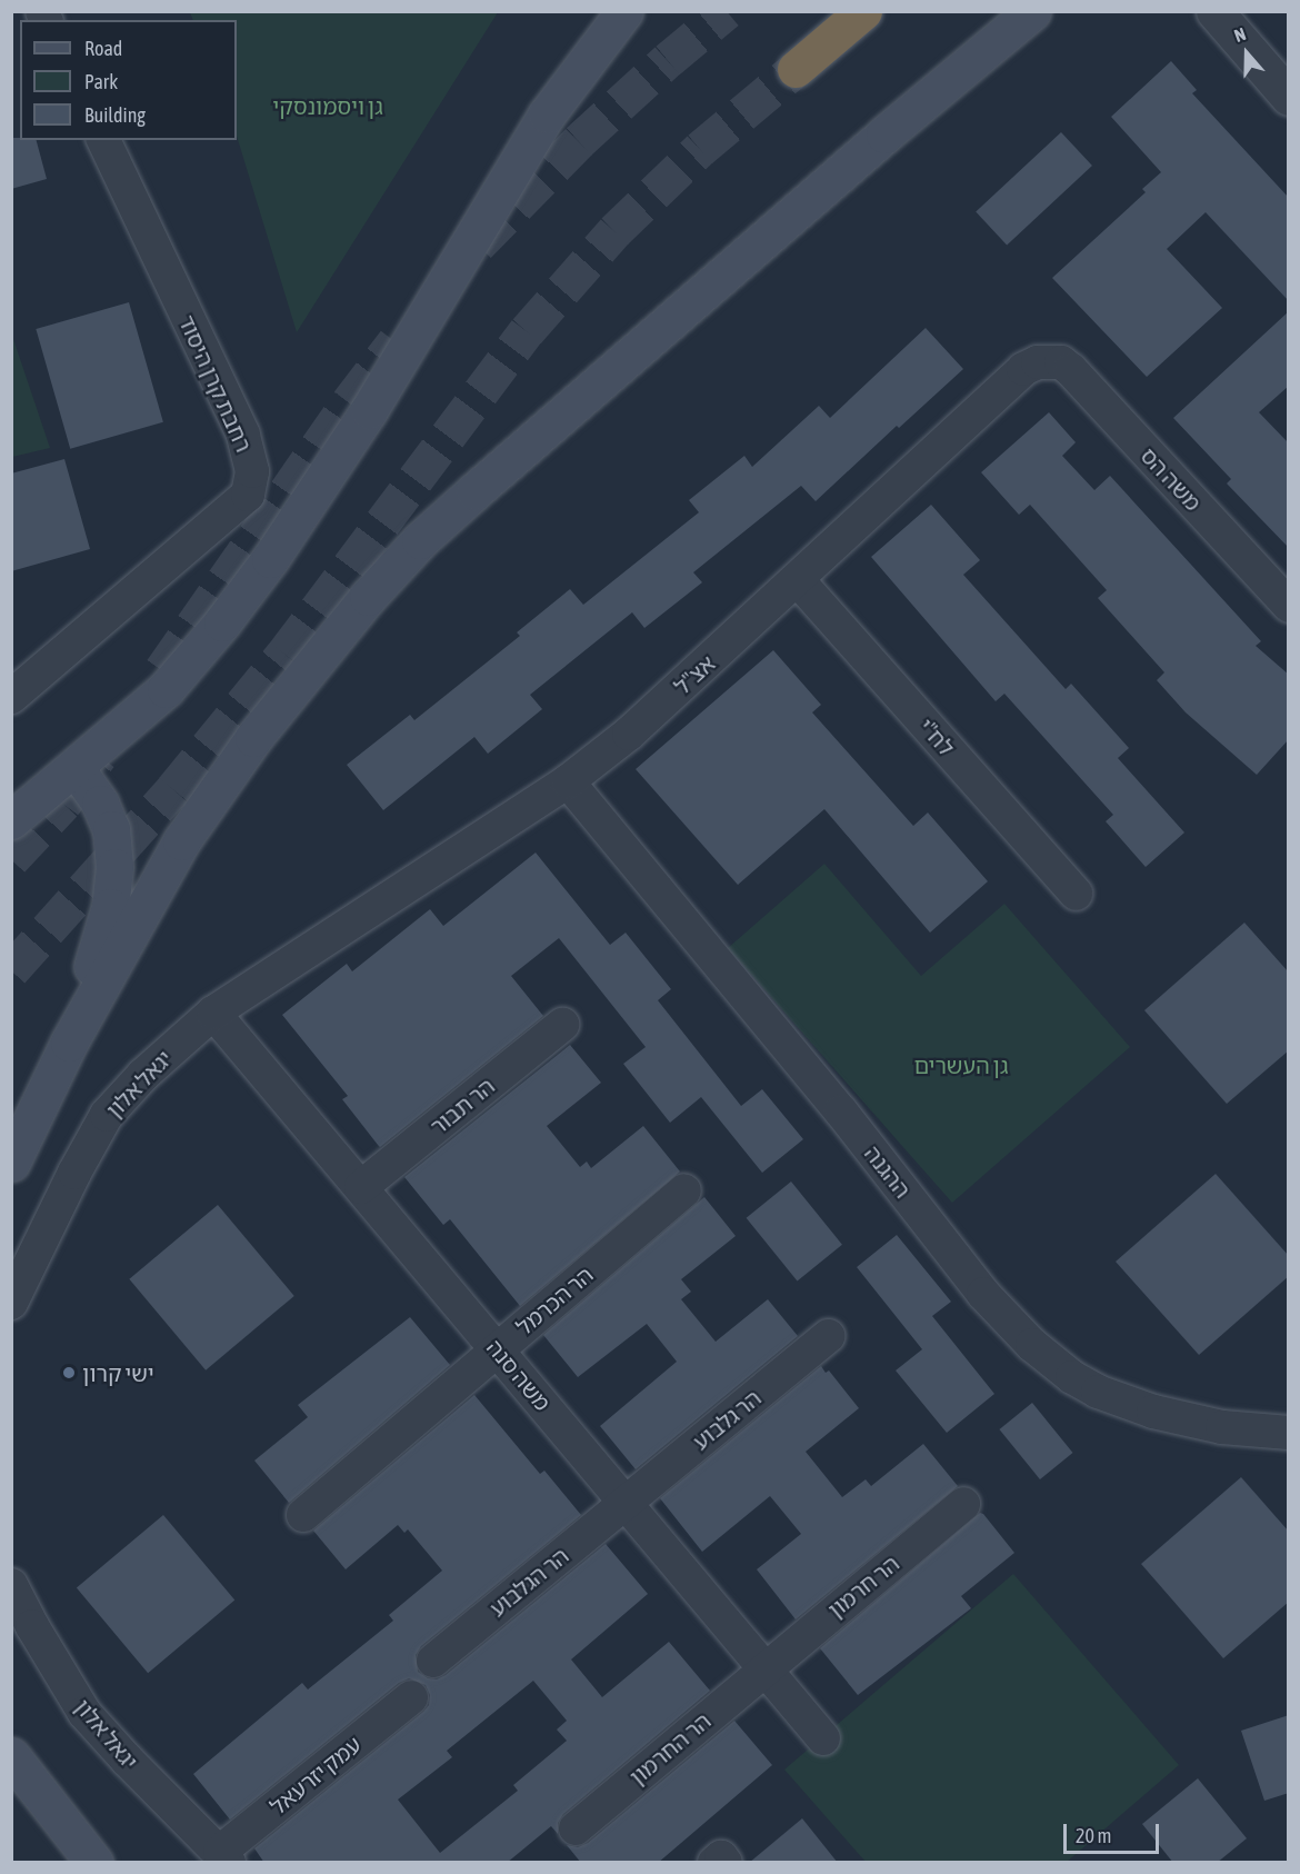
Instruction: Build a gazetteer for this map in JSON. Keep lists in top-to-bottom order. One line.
{"streets":{"street":["רחבת קרן היסוד","משה הס","אצ\"ל","לח\"י","יגאל אלון","הר תבור","ההגנה","הר הכרמל","משה סנה","הר גלבוע","הר הגלבוע","הר חרמון","הר החרמון","עמק יזרעאל"]},"crossings":[["משה הס","אצ\"ל"],["אצ\"ל","לח\"י"],["אצ\"ל","יגאל אלון"],["אצ\"ל","ההגנה"],["יגאל אלון","משה סנה"],["יגאל אלון","עמק יזרעאל"],["הר תבור","משה סנה"],["הר הכרמל","משה סנה"],["משה סנה","הר גלבוע"],["משה סנה","הר הגלבוע"],["משה סנה","הר חרמון"],["משה סנה","הר החרמון"],["הר גלבוע","הר הגלבוע"],["הר חרמון","הר החרמון"]],"parks":["גן ויסמונסקי","גן העשרים"],"places":["ישי קרון"],"legend":["Road","Park","Building"],"scale_bar":"20 m","north":"top"}
